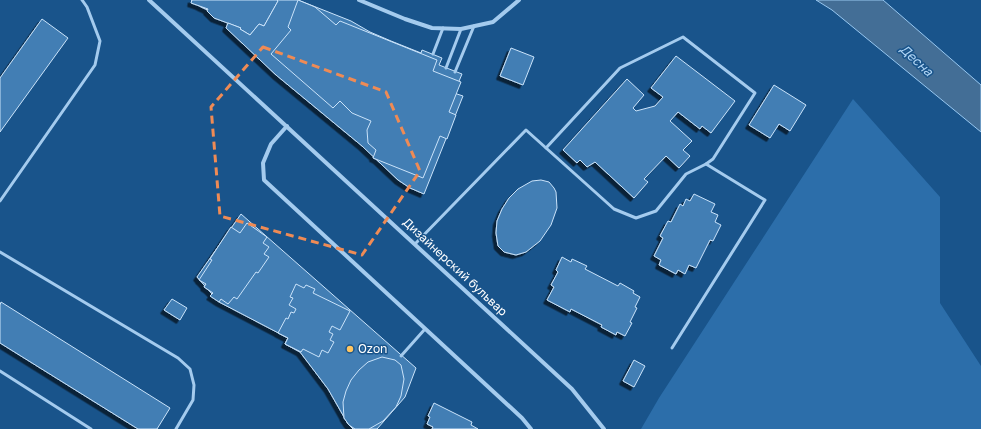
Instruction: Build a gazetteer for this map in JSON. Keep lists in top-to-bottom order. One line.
{"streets":{"street":["Дизайнерский бульвар"]},"water":["Десна"],"places":["Ozon"]}
